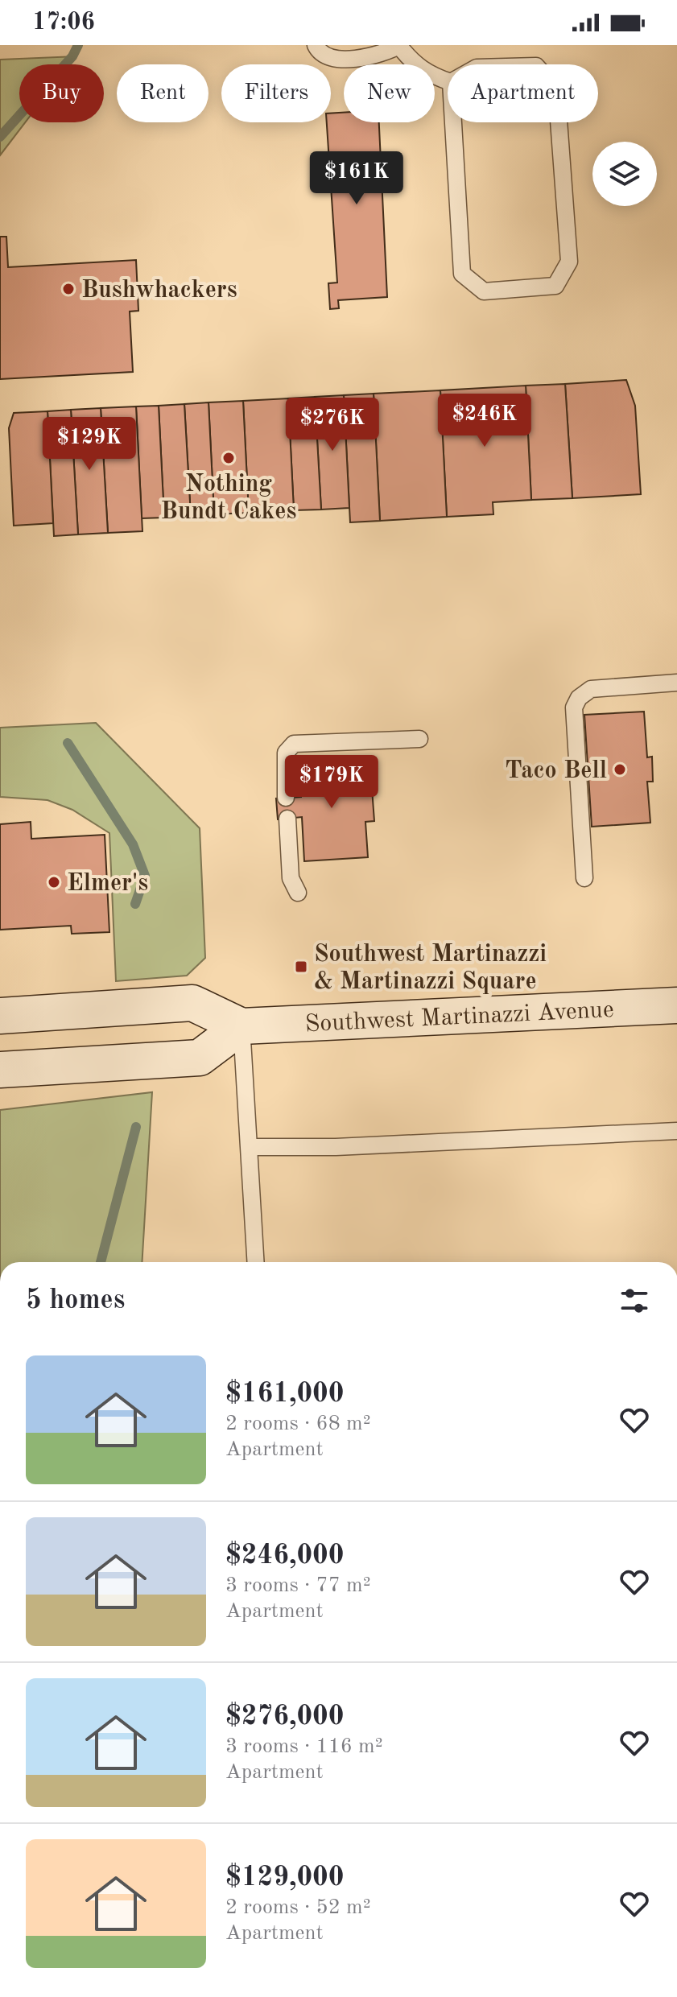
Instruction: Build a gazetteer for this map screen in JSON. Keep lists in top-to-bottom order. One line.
{"streets":{"street":["Southwest Martinazzi Avenue"]},"places":{"other":["Bushwhackers","Nothing Bundt Cakes","Taco Bell","Elmer's"],"transit":["Southwest Martinazzi & Martinazzi Square"]},"page":{"status":"17:06","chip":["Buy","Rent","Filters","New","Apartment"],"price":["$161K","$246K","$276K","$129K","$179K"],"heading":"5 homes","list":[{"name":"$161,000","note":"2 rooms · 68 m² · Apartment"},{"name":"$246,000","note":"3 rooms · 77 m² · Apartment"},{"name":"$276,000","note":"3 rooms · 116 m² · Apartment"},{"name":"$129,000","note":"2 rooms · 52 m² · Apartment"}]}}
